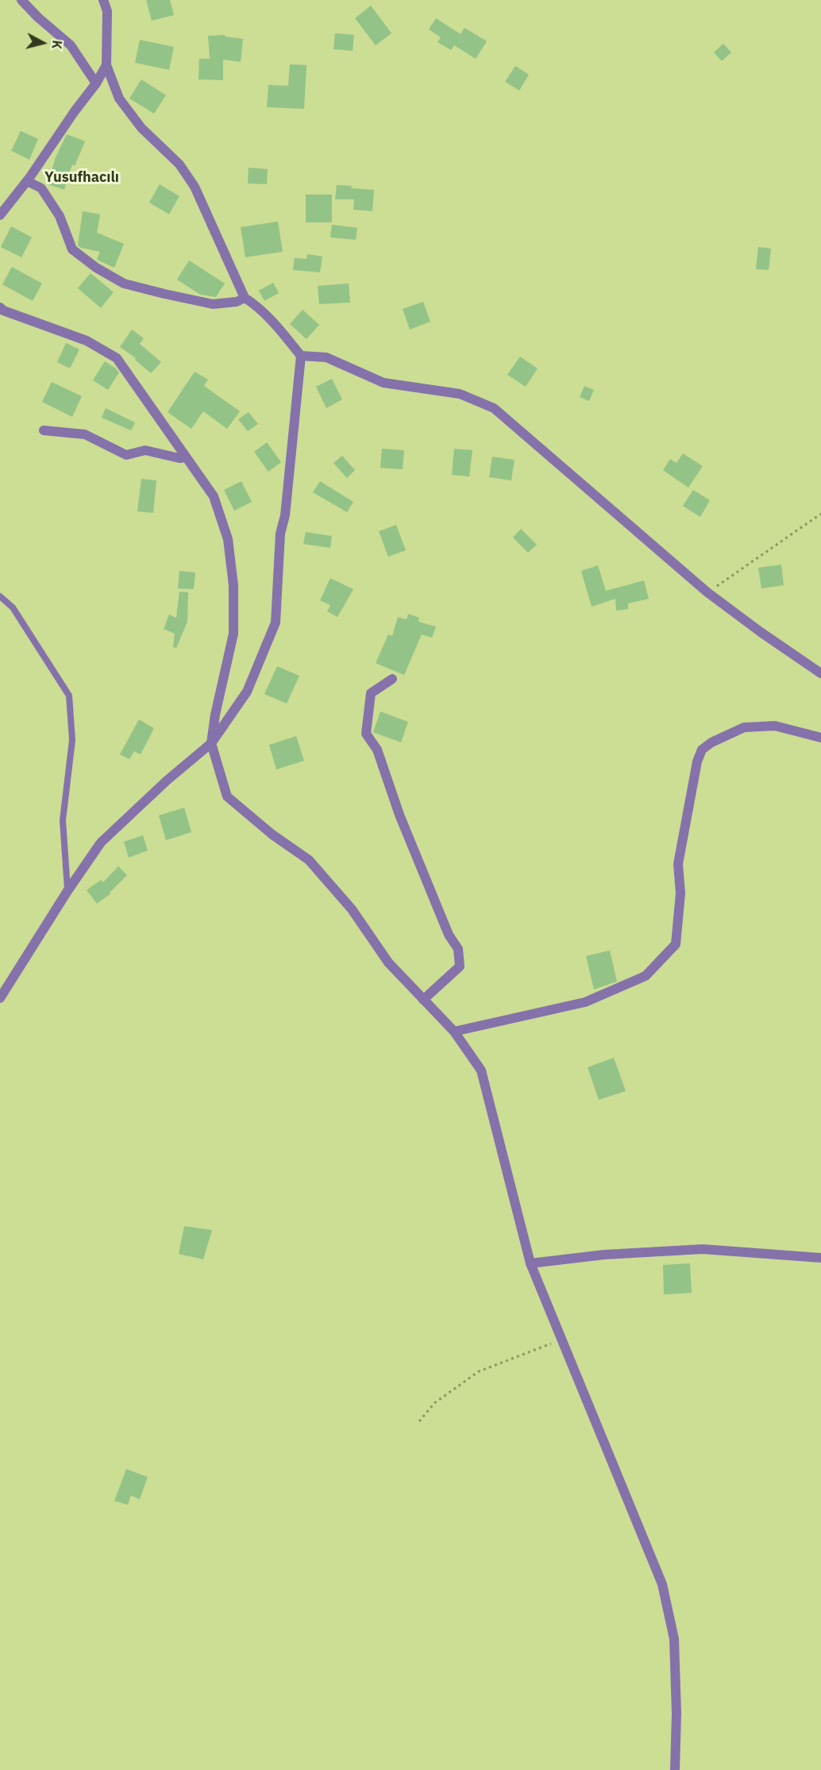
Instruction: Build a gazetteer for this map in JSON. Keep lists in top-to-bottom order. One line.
{"districts":["Yusufhacılı"],"north":"right"}
